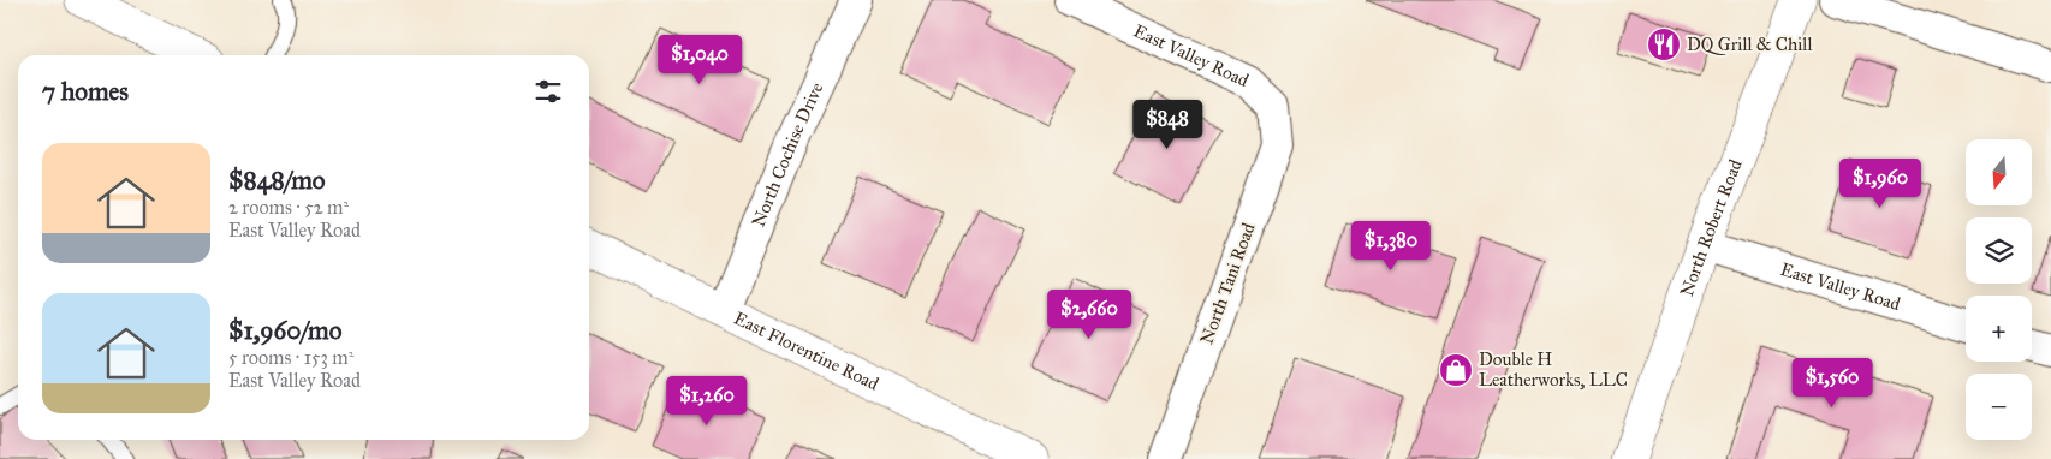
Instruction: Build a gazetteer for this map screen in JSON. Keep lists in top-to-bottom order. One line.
{"streets":{"street":["East Valley Road","North Cochise Drive","North Robert Road","North Tani Road","East Florentine Road"]},"crossings":[["East Valley Road","North Robert Road"],["East Valley Road","North Tani Road"],["North Cochise Drive","East Florentine Road"]],"places":{"restaurant":["DQ Grill & Chill"],"shop":["Double H Leatherworks, LLC"]},"north":"bottom","page":{"price":["$1,040","$848","$1,960","$1,380","$2,660","$1,560","$1,260"],"heading":"7 homes","list":[{"name":"$848/mo","note":"2 rooms · 52 m² · East Valley Road"},{"name":"$1,960/mo","note":"5 rooms · 153 m² · East Valley Road"}],"map_buttons":["+","−"]}}
